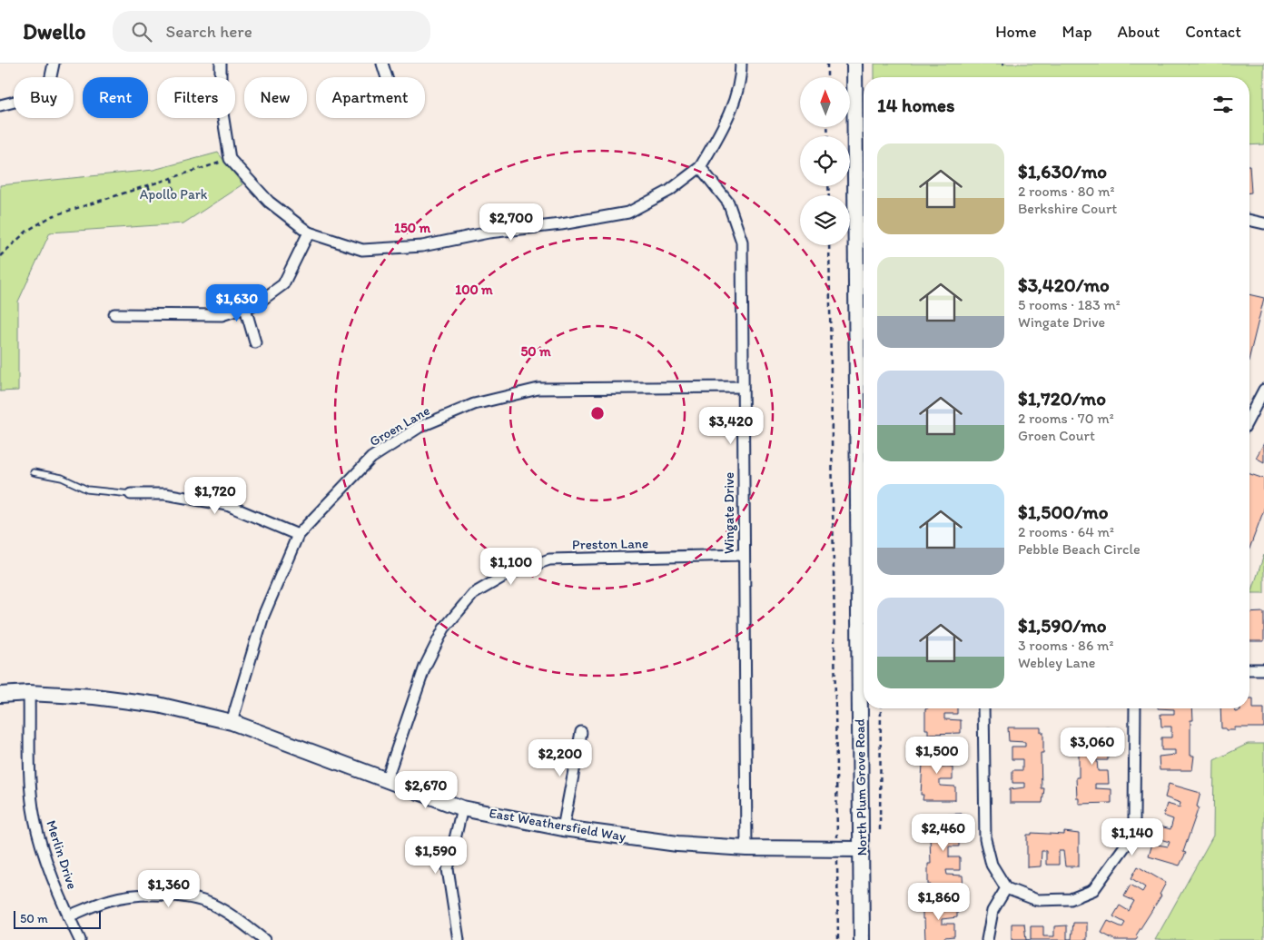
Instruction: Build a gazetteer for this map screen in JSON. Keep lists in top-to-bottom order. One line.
{"streets":{"street":["Groen Lane","Wingate Drive","Preston Lane","North Plum Grove Road","East Weathersfield Way","Merlin Drive"]},"crossings":[["Groen Lane","Wingate Drive"],["Groen Lane","East Weathersfield Way"],["Wingate Drive","Preston Lane"],["Wingate Drive","East Weathersfield Way"],["Preston Lane","East Weathersfield Way"],["North Plum Grove Road","East Weathersfield Way"],["East Weathersfield Way","Merlin Drive"]],"parks":["Apollo Park"],"scale_bar":"50 m","north":"top","page":{"header":"Dwello","search":"Search here","nav":["Home","Map","About","Contact"],"chip":["Buy","Rent","Filters","New","Apartment"],"heading":"14 homes","list":[{"name":"$1,630/mo","note":"2 rooms · 80 m² · Berkshire Court"},{"name":"$3,420/mo","note":"5 rooms · 183 m² · Wingate Drive"},{"name":"$1,720/mo","note":"2 rooms · 70 m² · Groen Court"},{"name":"$1,500/mo","note":"2 rooms · 64 m² · Pebble Beach Circle"},{"name":"$1,590/mo","note":"3 rooms · 86 m² · Webley Lane"}],"price":["$2,700","$1,630","$3,420","$1,720","$1,100","$3,060","$1,500","$2,200","$2,670","$2,460","$1,140","$1,590","$1,360","$1,860"],"scale":"50 m"},"rings":["150 m","100 m","50 m"]}
